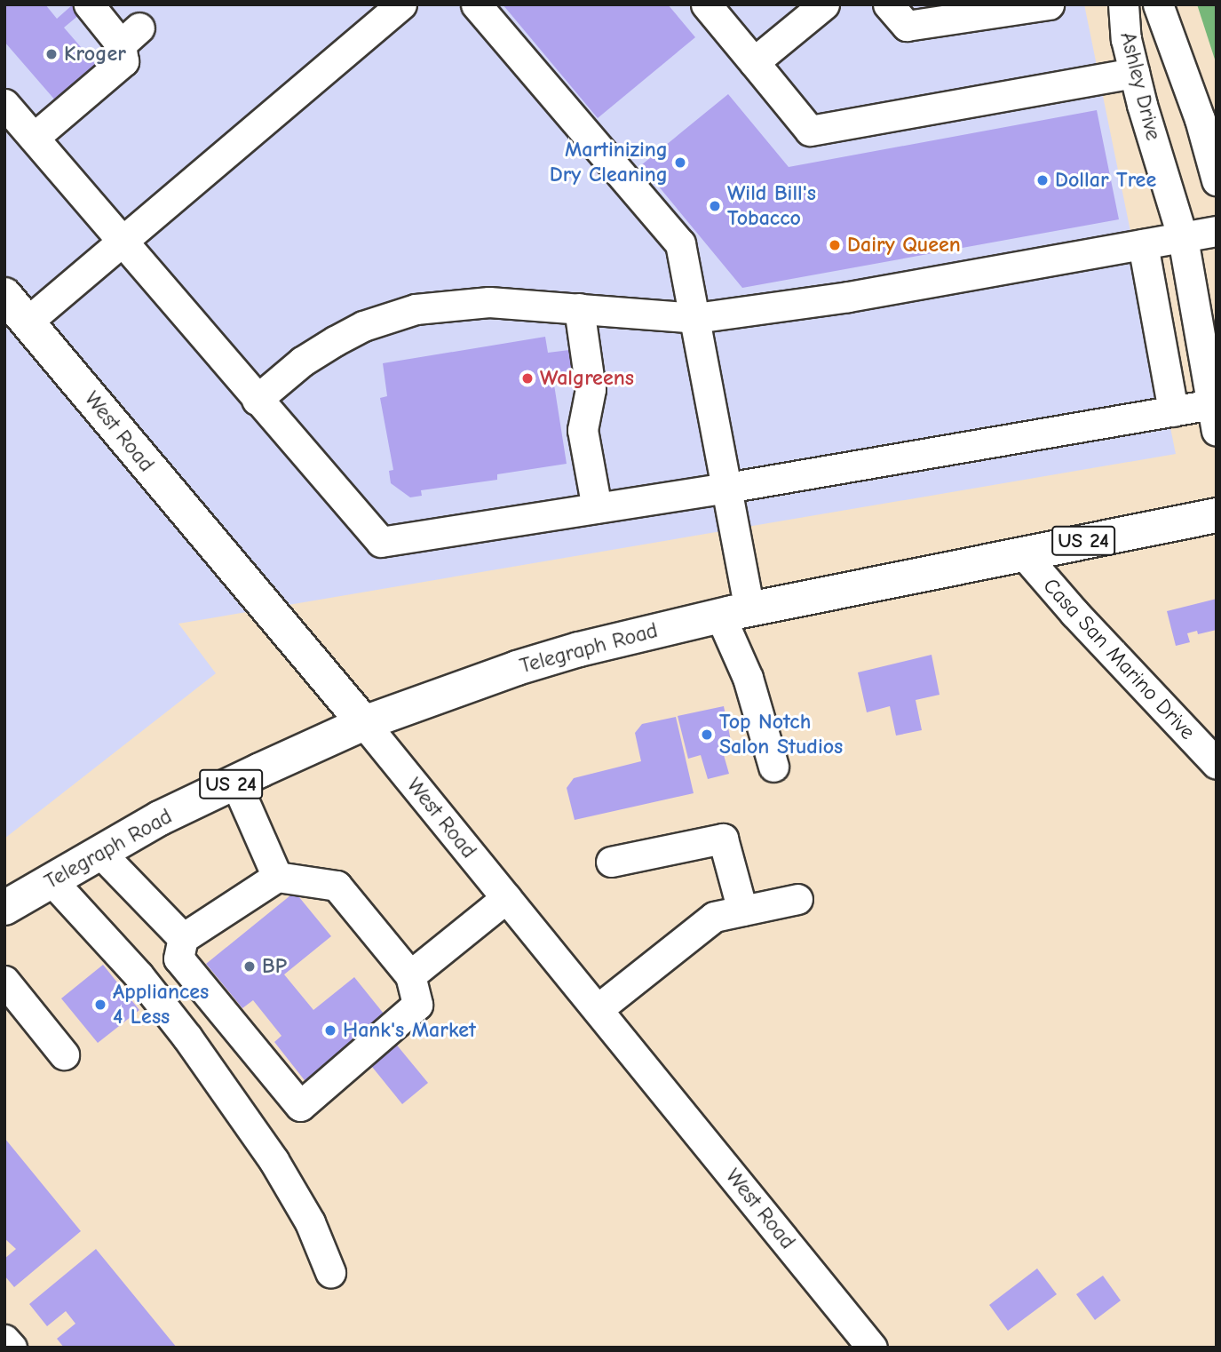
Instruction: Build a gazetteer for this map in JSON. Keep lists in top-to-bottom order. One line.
{"streets":{"main road":["West Road","US 24","Telegraph Road"],"street":["Ashley Drive","Casa San Marino Drive"]},"crossings":[["West Road","Telegraph Road"],["Telegraph Road","Casa San Marino Drive"]],"places":["Kroger","Martinizing Dry Cleaning","Dollar Tree","Wild Bill's Tobacco","Dairy Queen","Walgreens","Top Notch Salon Studios","BP","Appliances 4 Less","Hank's Market"]}
